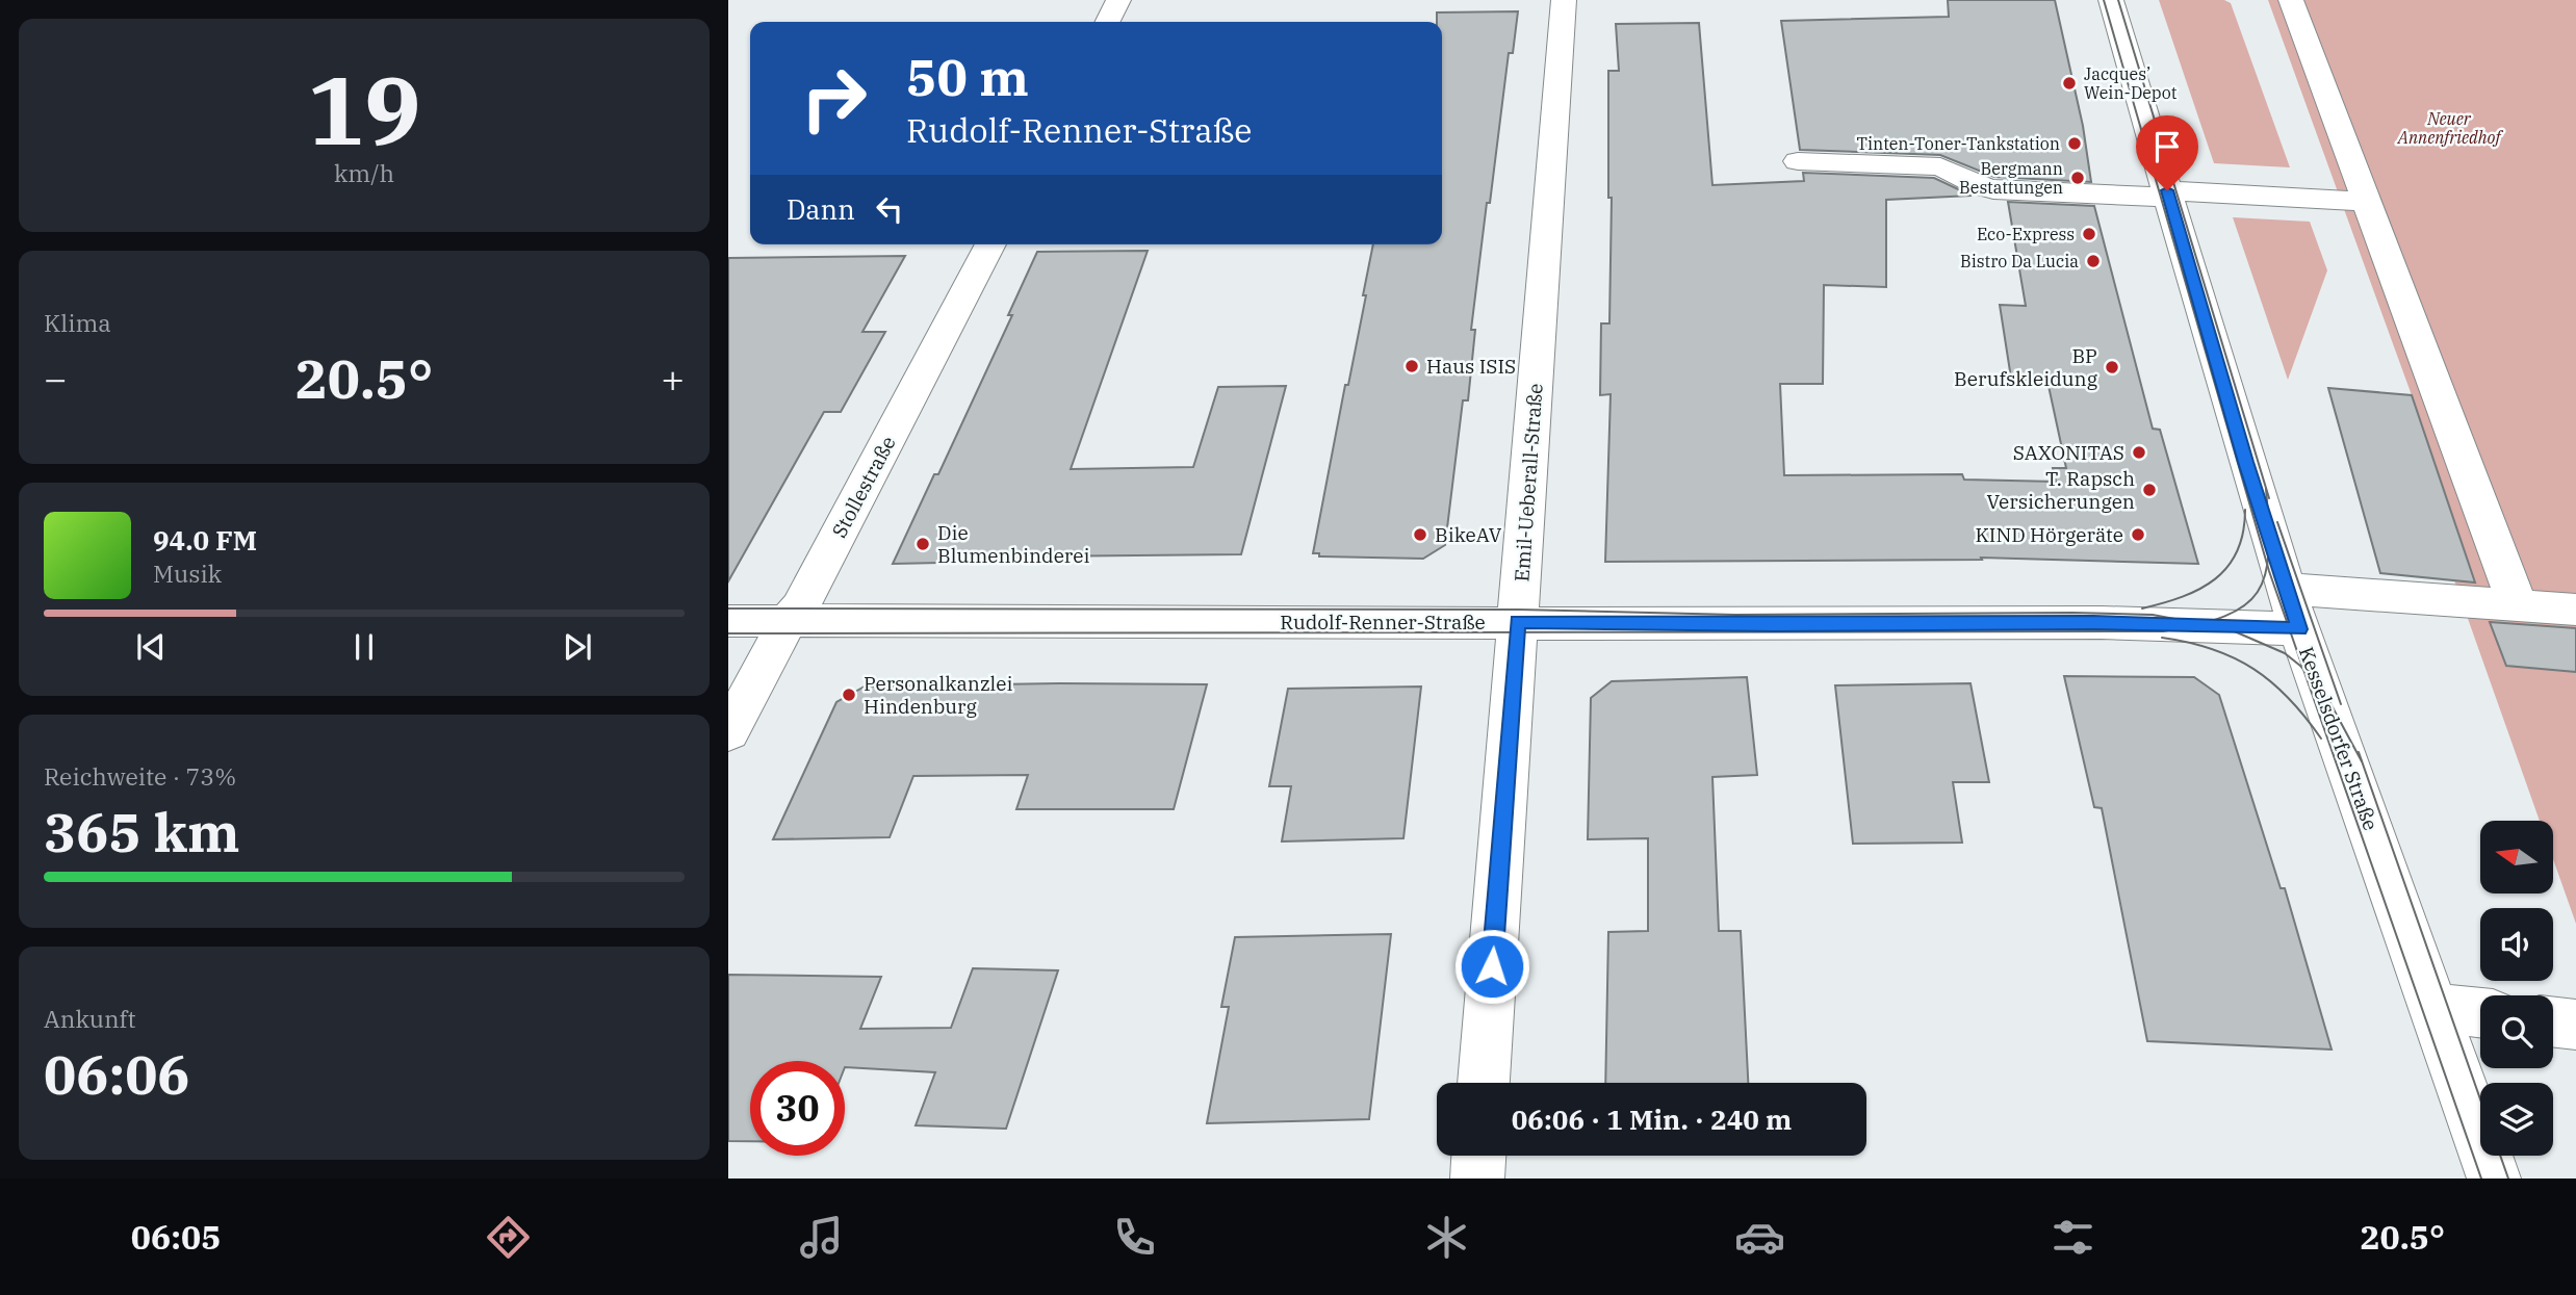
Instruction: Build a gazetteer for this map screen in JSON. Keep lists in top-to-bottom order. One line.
{"streets":{"street":["Emil-Ueberall-Straße","Stollestraße","Rudolf-Renner-Straße","Kesselsdorfer Straße"]},"crossings":[["Emil-Ueberall-Straße","Rudolf-Renner-Straße"],["Stollestraße","Rudolf-Renner-Straße"],["Rudolf-Renner-Straße","Kesselsdorfer Straße"]],"parks":["Neuer Annenfriedhof"],"places":["Jacques’ Wein-Depot","Tinten-Toner-Tankstation","Bergmann Bestattungen","Eco-Express","Bistro Da Lucia","Haus ISIS","BP Berufskleidung","SAXONITAS","T. Rapsch Versicherungen","BikeAV","KIND Hörgeräte","Die Blumenbinderei","Personalkanzlei Hindenburg"],"north":"left","page":{"tile":[["19","km/h"],"Klima",["Reichweite · 73%","365 km"],["Ankunft","06:06"]],"turn":["50 m","Rudolf-Renner-Straße"],"then":"Dann","heat":["−","20.5°","+"],"song":["94.0 FM","Musik"],"limit":"30","trip":"06:06 · 1 Min. · 240 m","tabs":["06:05","20.5°"]}}
